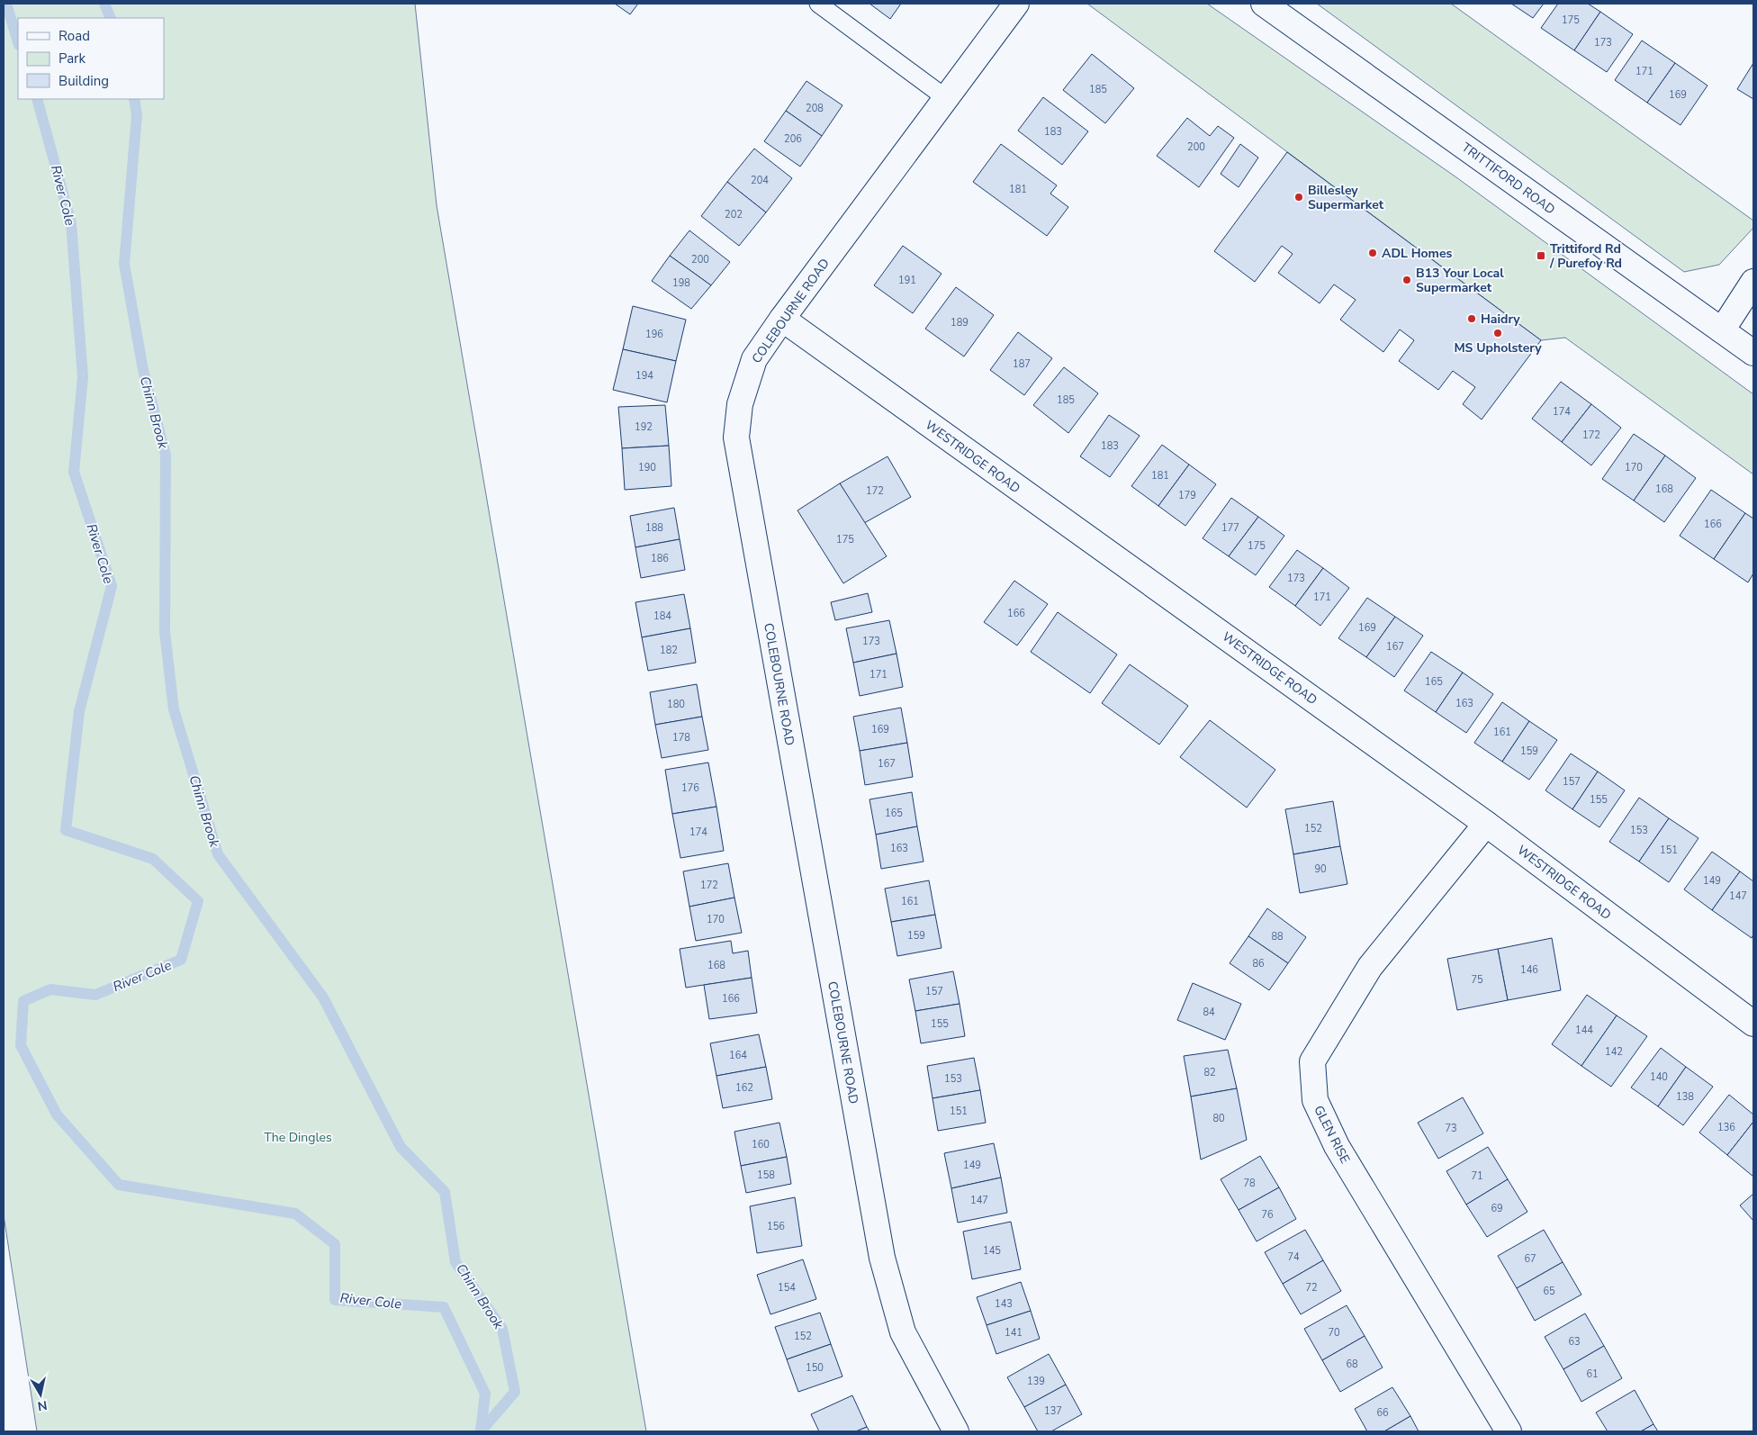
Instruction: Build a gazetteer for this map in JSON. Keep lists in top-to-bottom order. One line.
{"streets":{"street":["TRITTIFORD ROAD","COLEBOURNE ROAD","WESTRIDGE ROAD","GLEN RISE"]},"crossings":[["COLEBOURNE ROAD","WESTRIDGE ROAD"],["WESTRIDGE ROAD","GLEN RISE"]],"water":["River Cole","Chinn Brook"],"parks":["The Dingles"],"places":{"other":["Billesley Supermarket","ADL Homes","B13 Your Local Supermarket","Haidry","MS Upholstery"],"transit":["Trittiford Rd / Purefoy Rd"]},"house_numbers":["175","173","171","185","169","208","183","206","200","204","181","202","200","191","198","189","196","187","194","185","174","192","172","183","190","170","181","168","172","179","166","188","177","175","175","186","173","171","166","184","169","173","167","182","171","165","163","180","169","161","178","159","167","157","176","155","165","152","153","174","163","151","90","149","172","147","161","170","159","88","86","168","146","75","157","166","84","155","144","142","164","82","140","153","162","138","151","80","136","73","160","149","158","71","78","147","69","76","156","145","74","67","154","72","65","143","141","70","152","63","68","150","61","139","137","66"],"legend":["Road","Park","Building"],"north":"bottom"}
